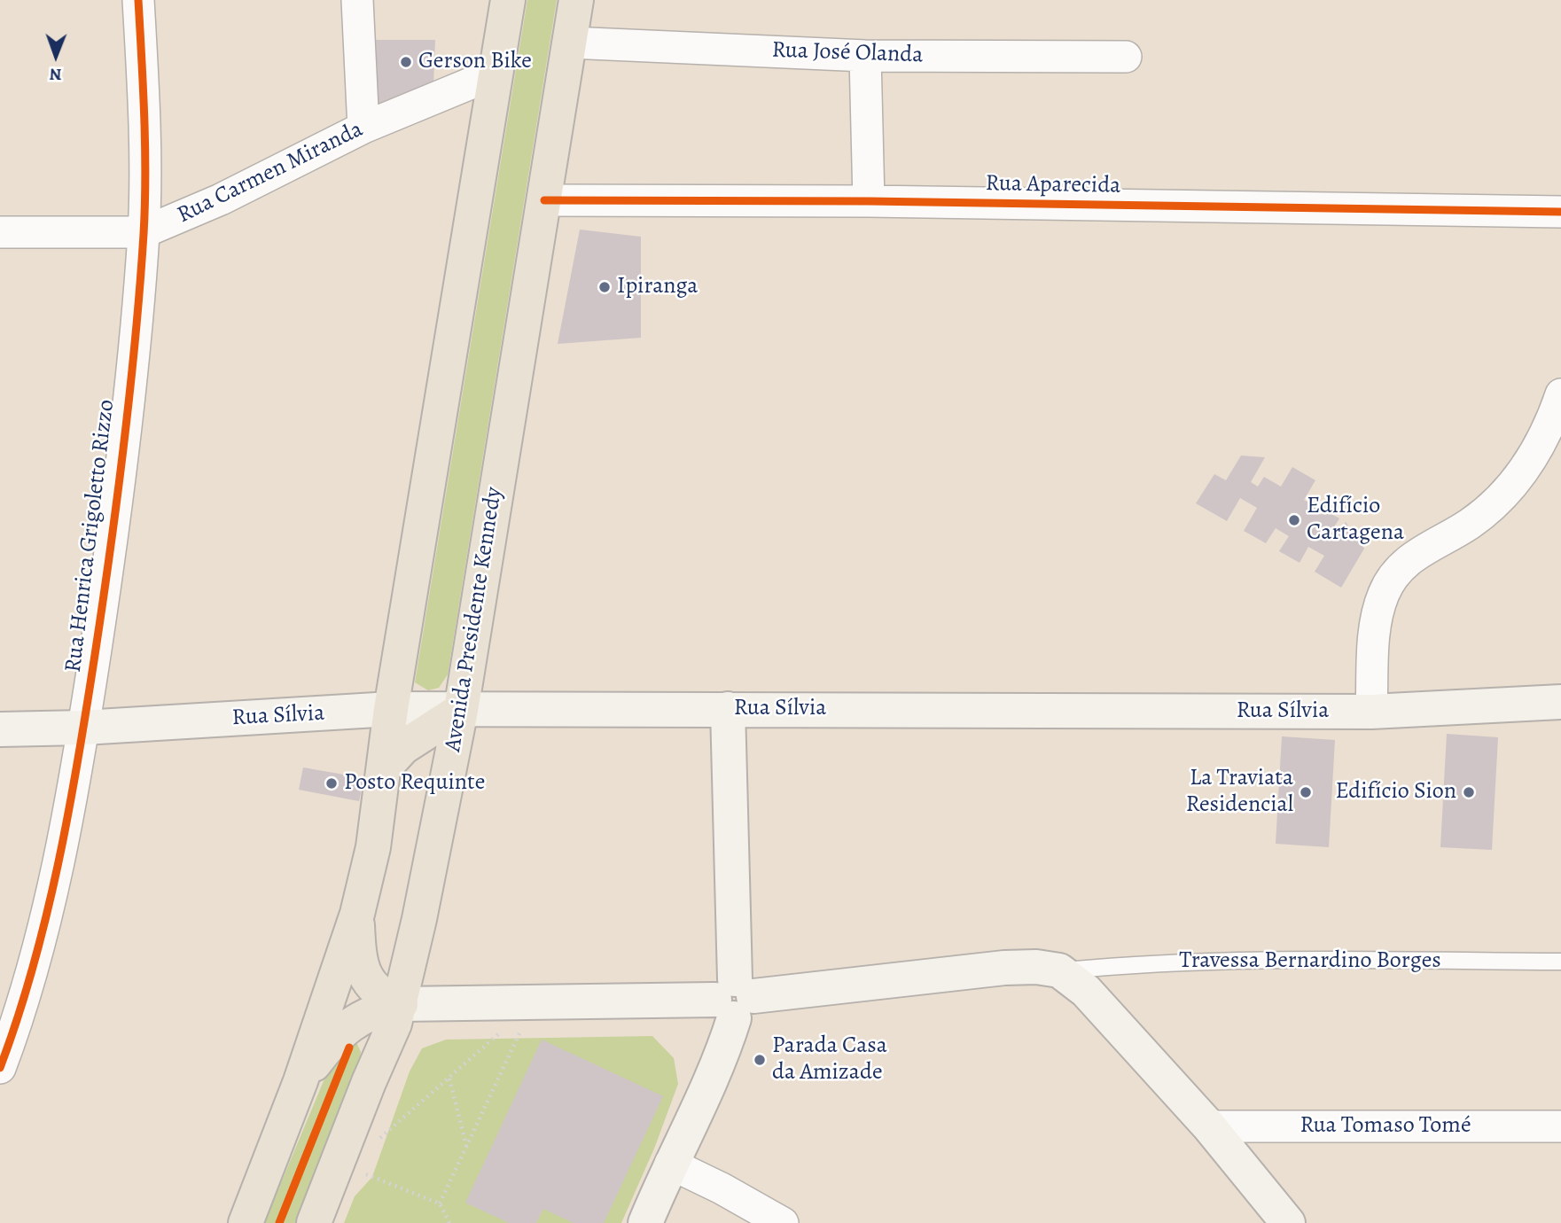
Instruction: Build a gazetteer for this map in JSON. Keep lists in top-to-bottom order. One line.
{"streets":{"main road":["Avenida Presidente Kennedy"],"street":["Rua José Olanda","Rua Carmen Miranda","Rua Aparecida","Rua Henrica Grigoletto Rizzo","Rua Sílvia","Rua Tomaso Tomé"],"lane":["Travessa Bernardino Borges"]},"crossings":[["Rua José Olanda","Avenida Presidente Kennedy"],["Rua Carmen Miranda","Rua Henrica Grigoletto Rizzo"],["Rua Aparecida","Avenida Presidente Kennedy"],["Rua Henrica Grigoletto Rizzo","Rua Sílvia"],["Avenida Presidente Kennedy","Rua Sílvia"]],"places":["Gerson Bike","Ipiranga","Edifício Cartagena","Posto Requinte","La Traviata Residencial","Edifício Sion","Parada Casa da Amizade"],"north":"bottom"}
